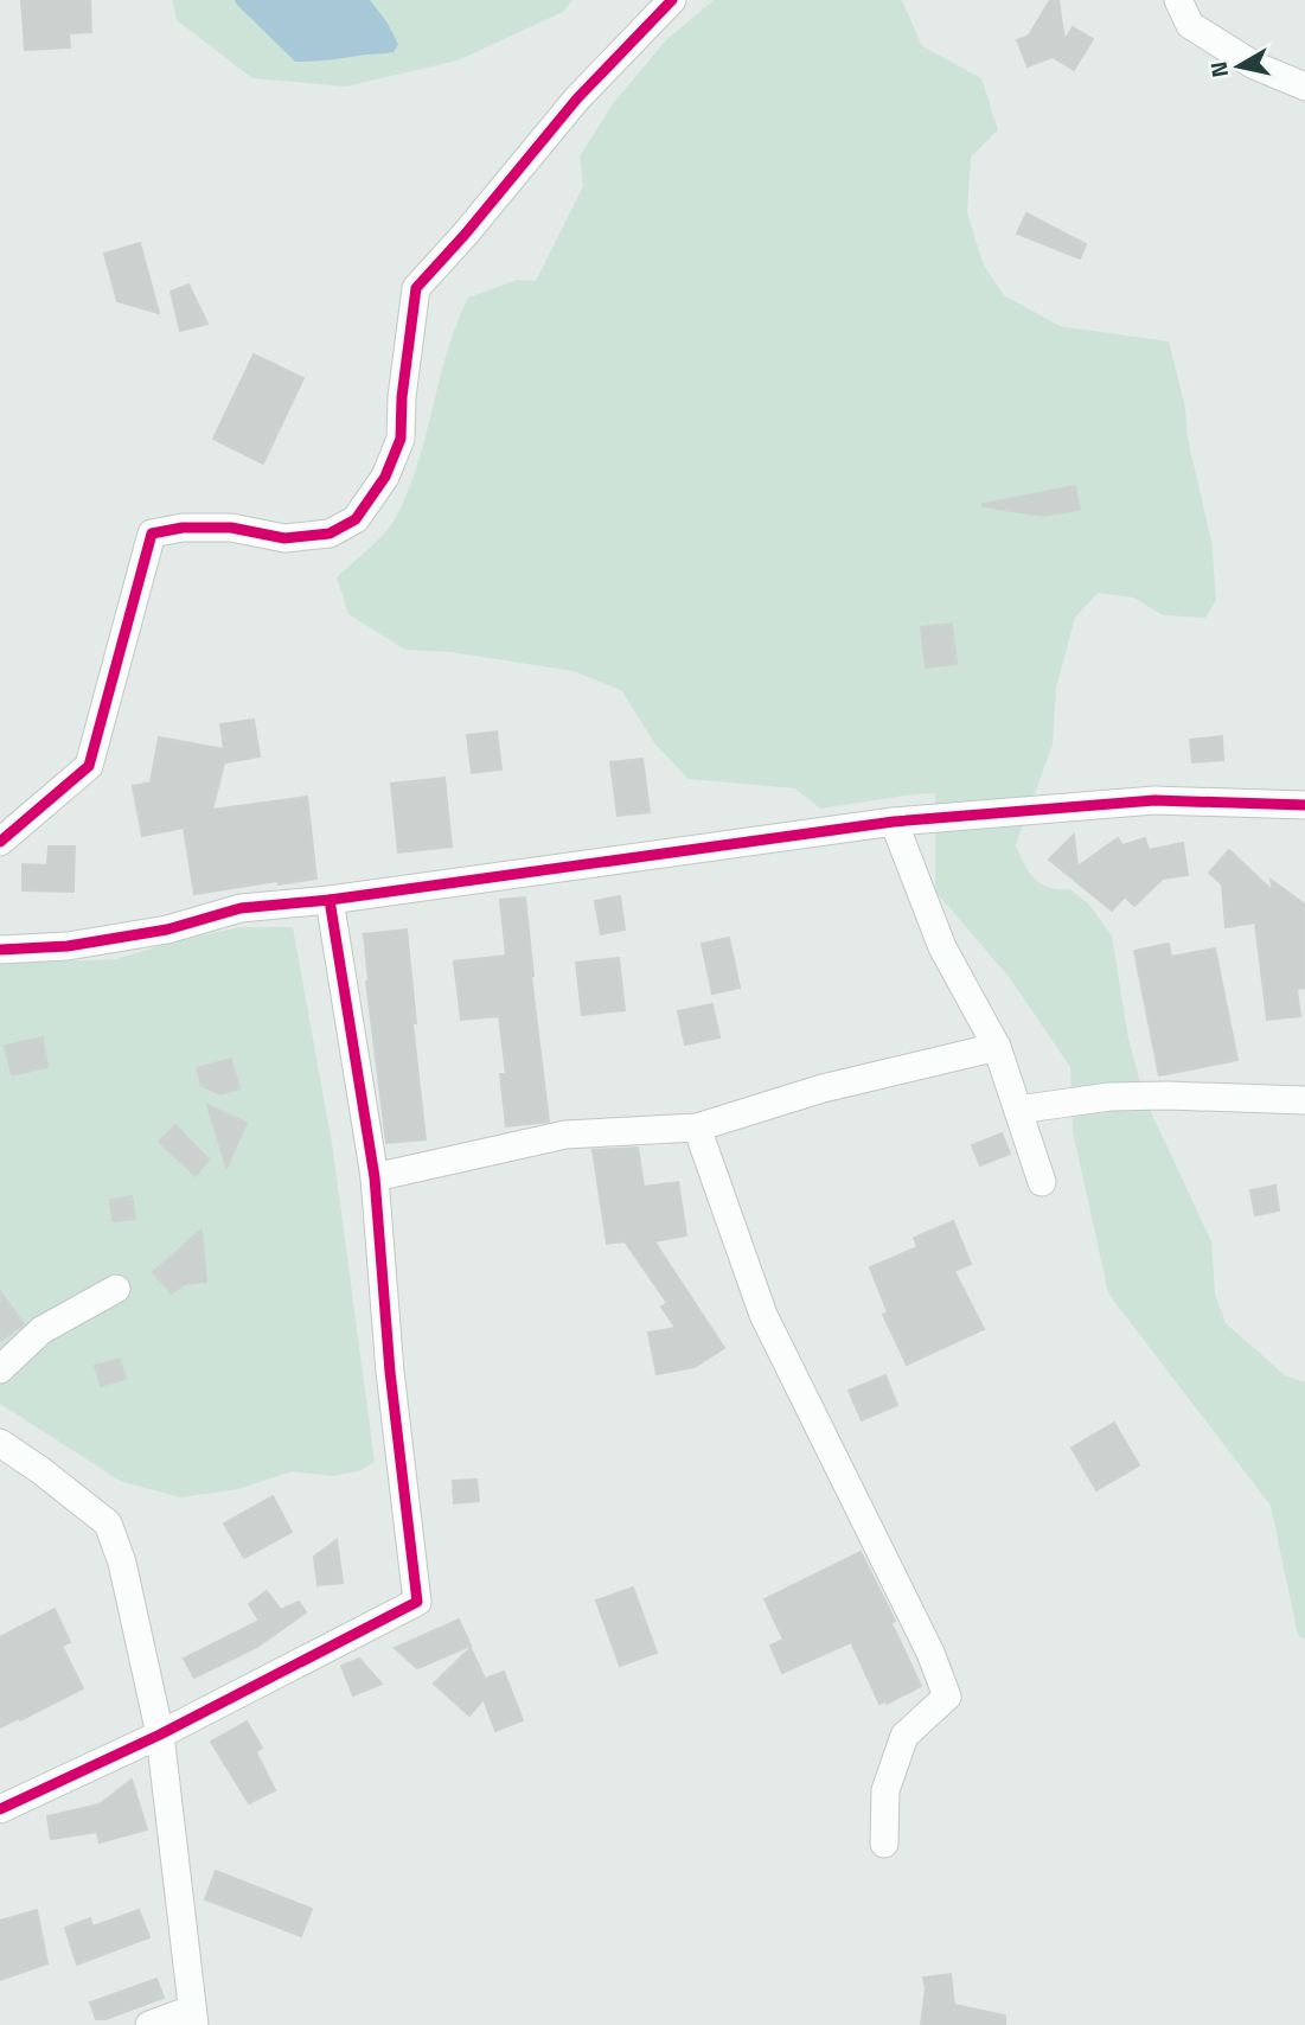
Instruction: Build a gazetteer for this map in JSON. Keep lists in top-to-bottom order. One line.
{"north":"left"}
